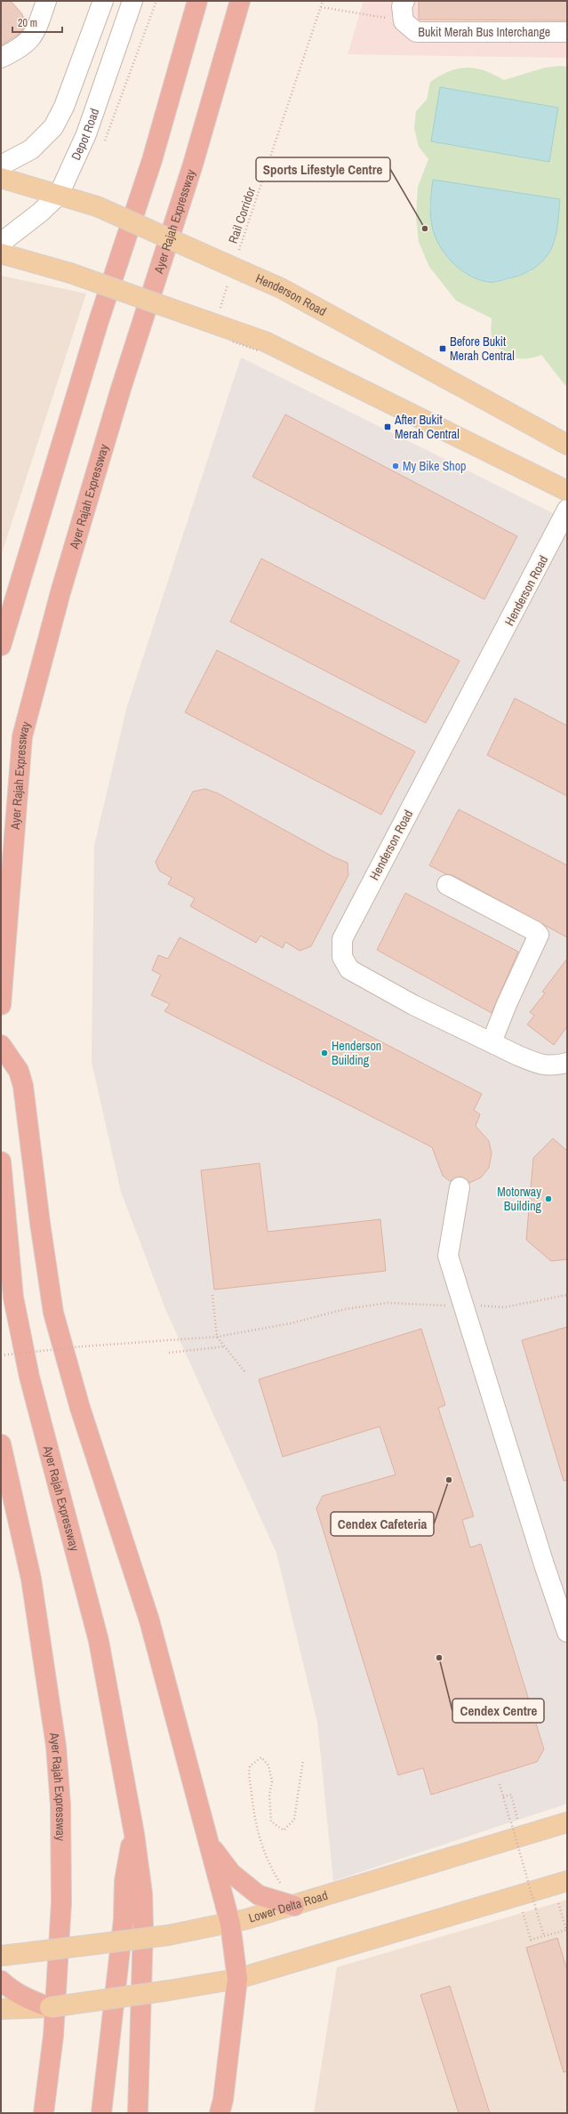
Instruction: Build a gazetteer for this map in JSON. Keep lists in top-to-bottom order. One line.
{"streets":{"highway":["Ayer Rajah Expressway"],"main road":["Henderson Road","Lower Delta Road"],"street":["Bukit Merah Bus Interchange","Depot Road"],"path":["Rail Corridor"]},"crossings":[["Depot Road","Henderson Road"]],"places":{"other":["Sports Lifestyle Centre","My Bike Shop","Henderson Building","Motorway Building","Cendex Cafeteria","Cendex Centre"],"transit":["Before Bukit Merah Central","After Bukit Merah Central"]},"scale_bar":"20 m"}
